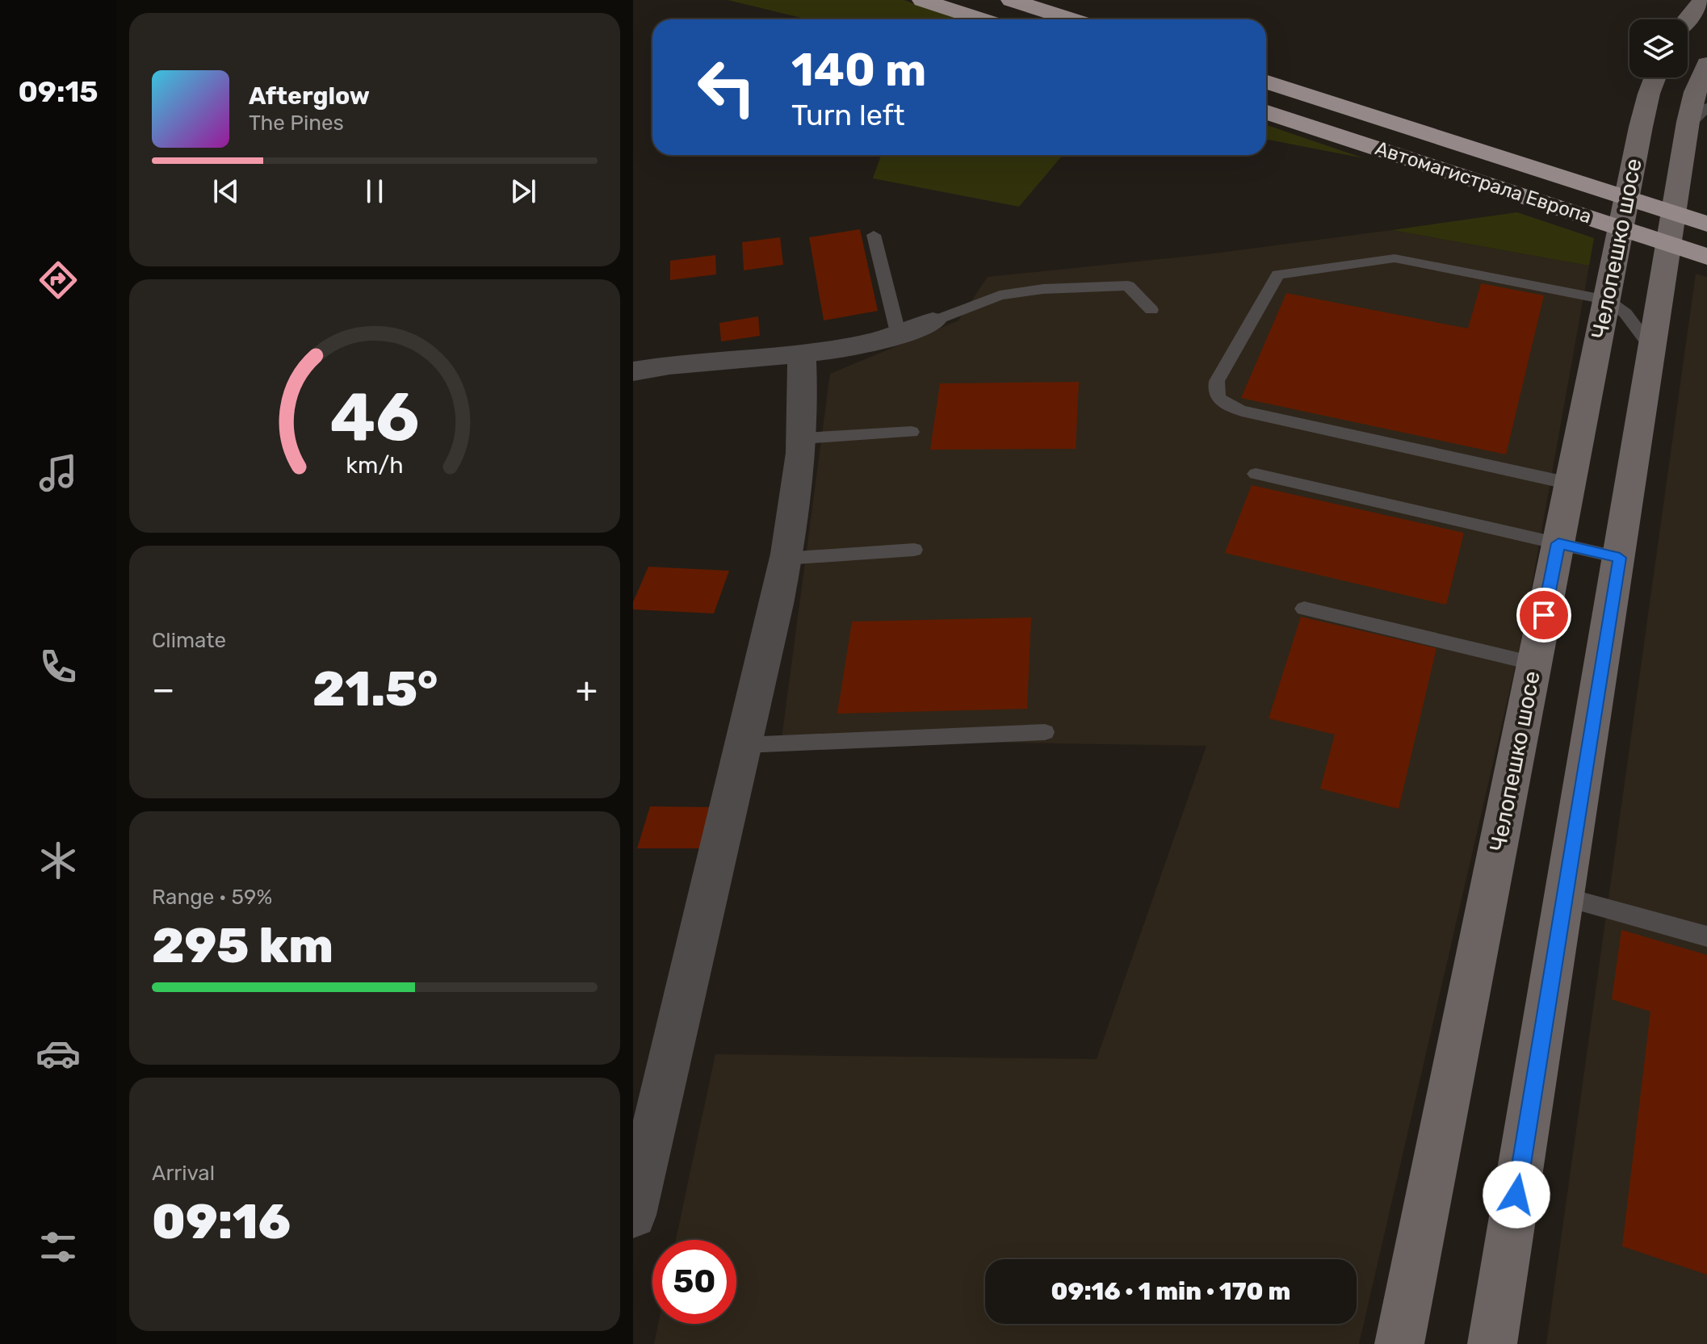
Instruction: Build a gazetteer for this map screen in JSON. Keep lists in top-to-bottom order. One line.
{"streets":{"highway":["Автомагистрала Европа"],"main road":["Челопешко шосе"]},"page":{"tabs":"09:15","turn":["140 m","Turn left"],"song":["Afterglow","The Pines"],"tile":["Climate",["Range · 59%","295 km"],["Arrival","09:16"]],"heat":["−","21.5°","+"],"limit":"50","trip":"09:16 · 1 min · 170 m","gauge":["46","km/h"]}}
